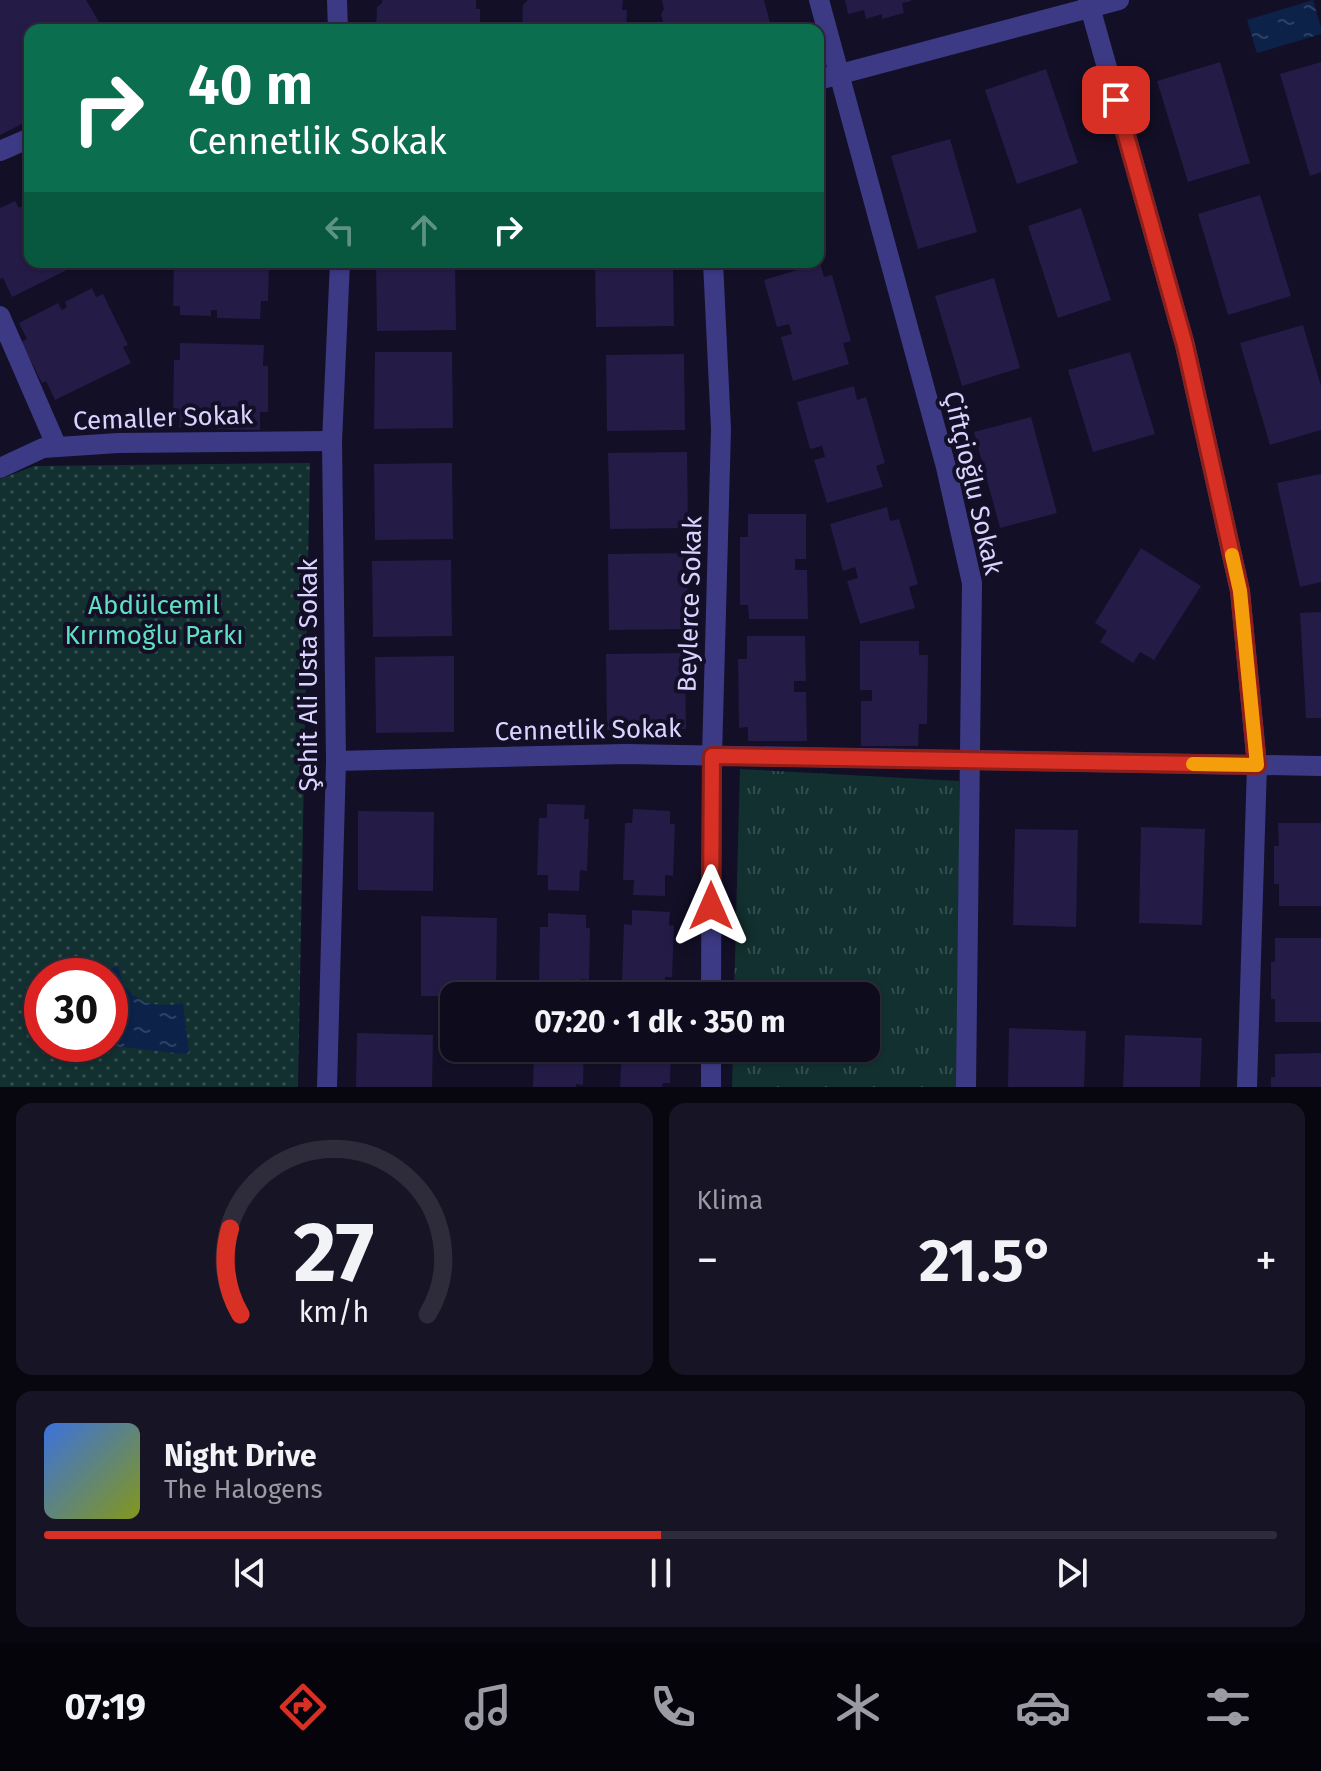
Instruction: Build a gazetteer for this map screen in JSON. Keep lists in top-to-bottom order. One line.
{"streets":{"street":["Cemaller Sokak","Çiftçioğlu Sokak","Beylerce Sokak","Şehit Ali Usta Sokak","Cennetlik Sokak"]},"crossings":[["Cemaller Sokak","Şehit Ali Usta Sokak"],["Çiftçioğlu Sokak","Cennetlik Sokak"],["Beylerce Sokak","Cennetlik Sokak"],["Şehit Ali Usta Sokak","Cennetlik Sokak"]],"parks":["Abdülcemil Kırımoğlu Parkı"],"page":{"turn":["40 m","Cennetlik Sokak"],"limit":"30","trip":"07:20 · 1 dk · 350 m","tile":"Klima","heat":["−","21.5°","+"],"song":["Night Drive","The Halogens"],"tabs":"07:19","gauge":["27","km/h"]}}
